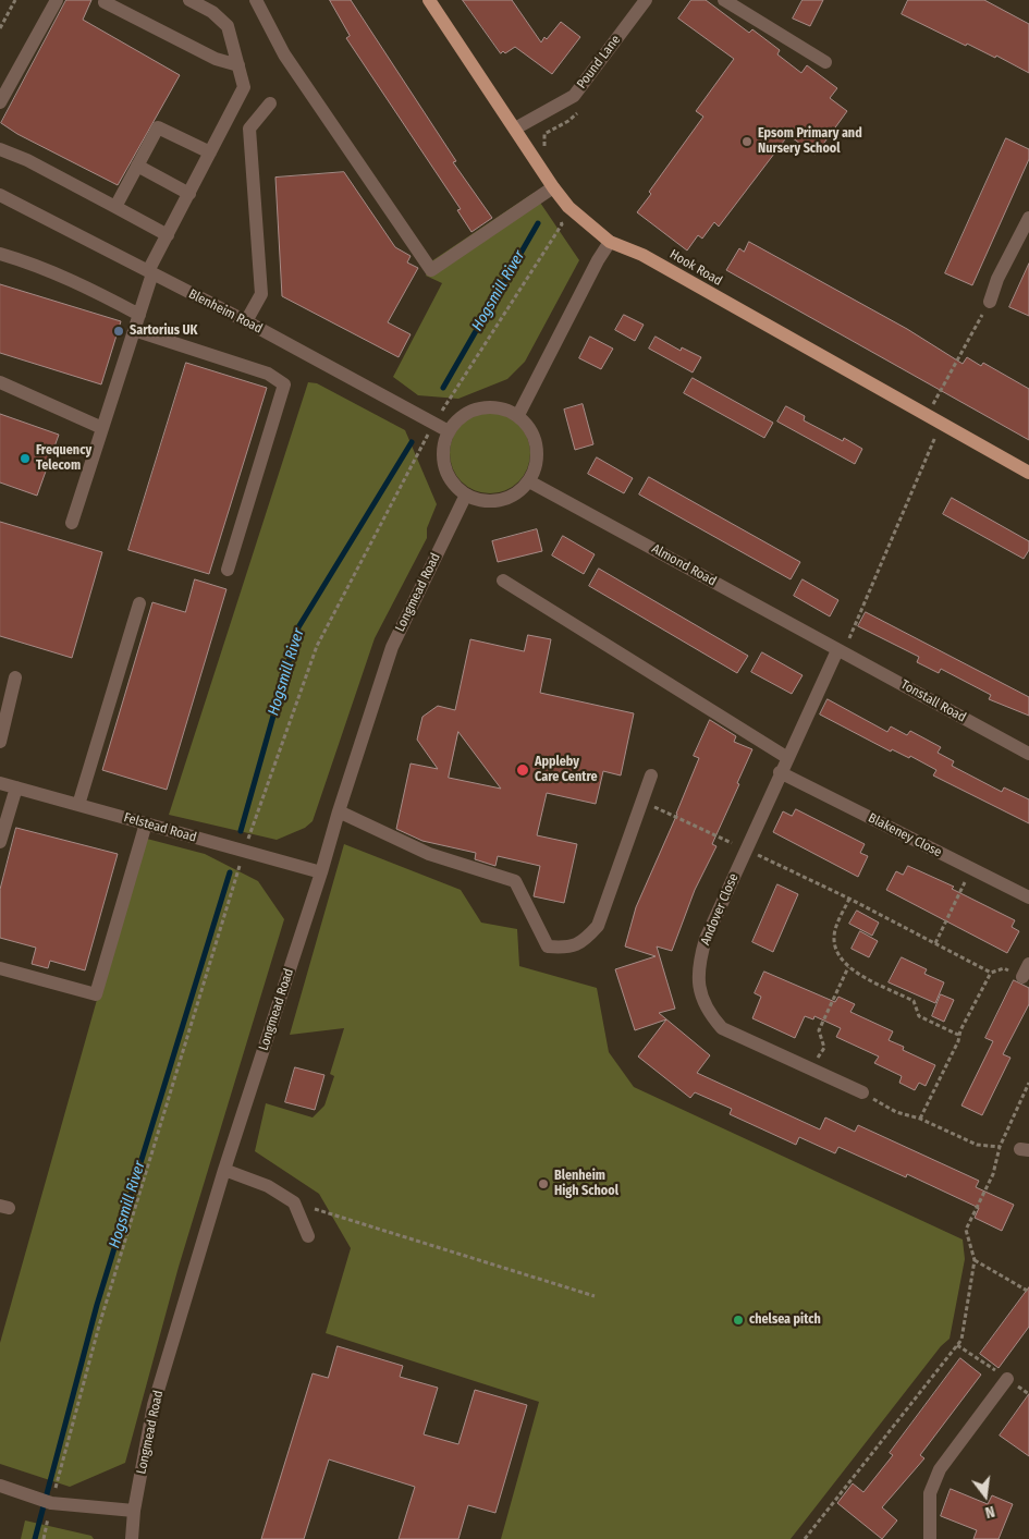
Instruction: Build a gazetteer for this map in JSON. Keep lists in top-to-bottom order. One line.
{"streets":{"main road":["Hook Road"],"street":["Pound Lane","Blenheim Road","Almond Road","Longmead Road","Tonstall Road","Felstead Road","Blakeney Close","Andover Close"]},"crossings":[["Pound Lane","Hook Road"],["Blenheim Road","Almond Road"],["Blenheim Road","Longmead Road"],["Almond Road","Longmead Road"],["Almond Road","Tonstall Road"],["Almond Road","Andover Close"],["Longmead Road","Felstead Road"],["Tonstall Road","Andover Close"],["Blakeney Close","Andover Close"]],"water":["Hogsmill River"],"places":["Epsom Primary and Nursery School","Sartorius UK","Frequency Telecom","Appleby Care Centre","Blenheim High School","chelsea pitch"],"north":"bottom"}
